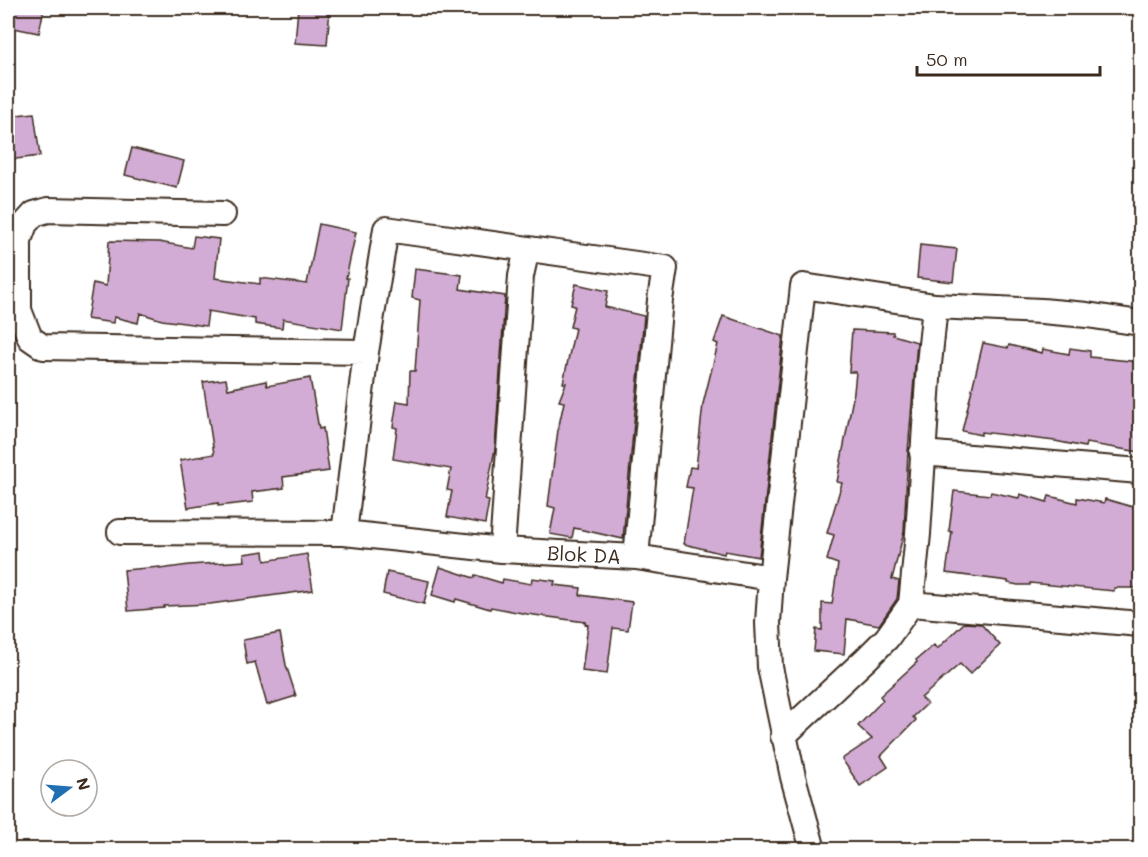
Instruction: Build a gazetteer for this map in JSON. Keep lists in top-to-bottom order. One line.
{"streets":{"street":["Blok DA"]},"scale_bar":"50 m","north":"right"}
